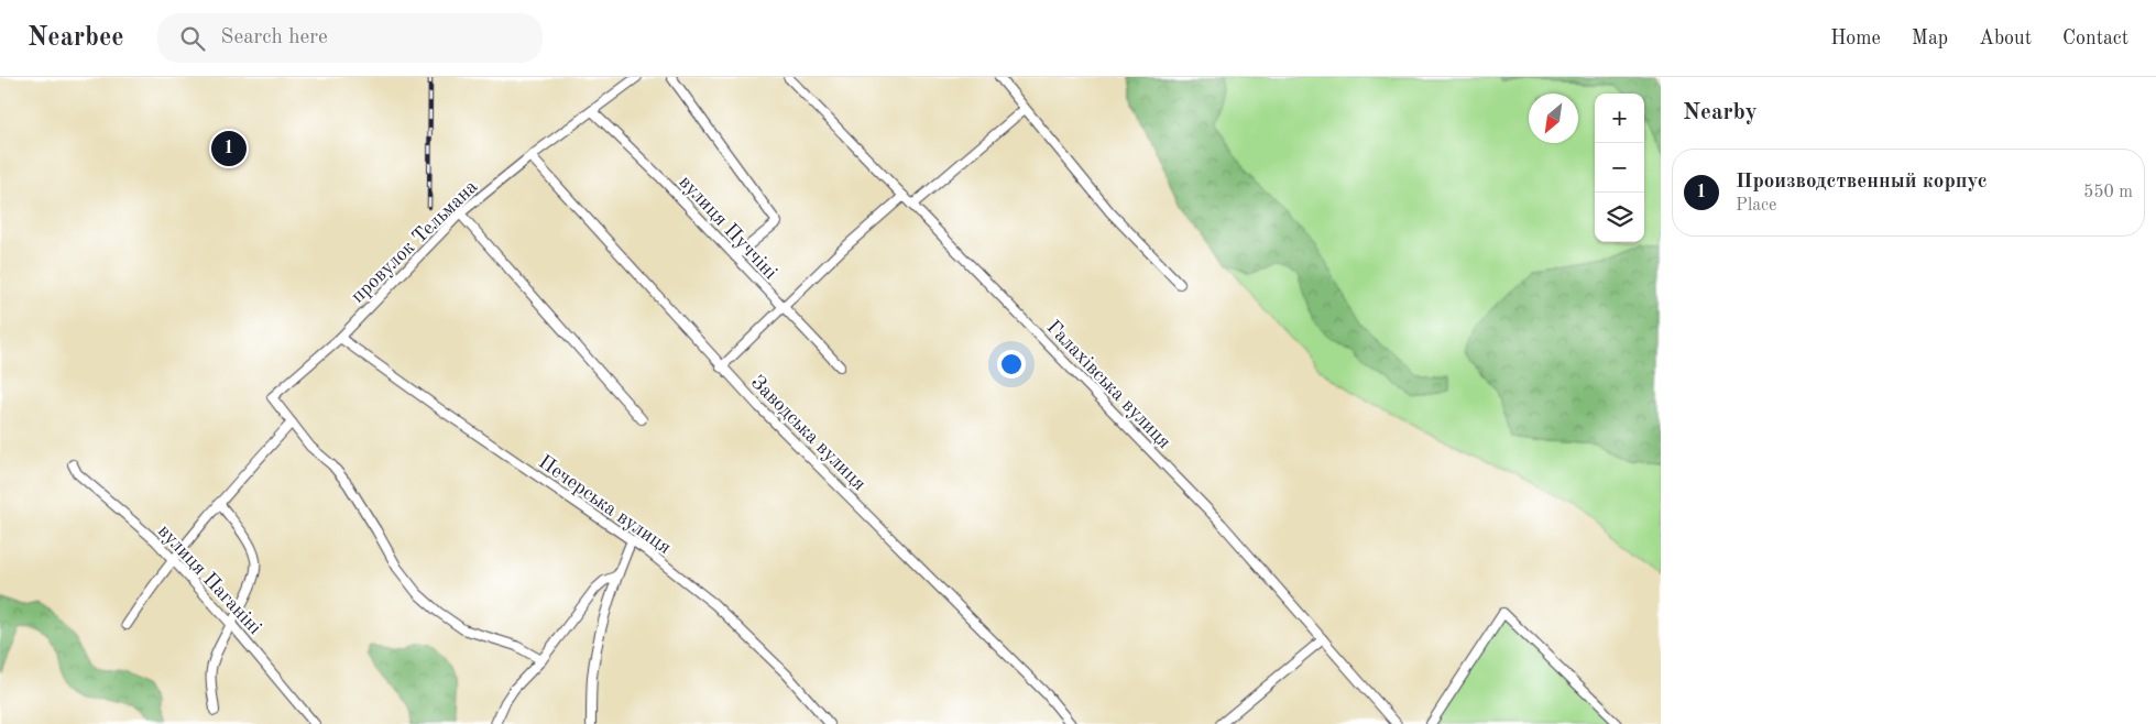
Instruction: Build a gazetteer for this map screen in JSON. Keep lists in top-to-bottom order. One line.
{"streets":{"street":["вулиця Пуччіні","провулок Тельмана","Галахівська вулиця","Заводська вулиця","Печерська вулиця","вулиця Паганіні"]},"crossings":[["вулиця Пуччіні","провулок Тельмана"],["провулок Тельмана","Заводська вулиця"],["провулок Тельмана","Печерська вулиця"]],"north":"bottom left","page":{"header":"Nearbee","search":"Search here","nav":["Home","Map","About","Contact"],"heading":"Nearby","map_buttons":["+","−"],"pins":"1","list":[{"mark":"1","name":"Производственный корпус","note":"Place","value":"550 m"}]}}
